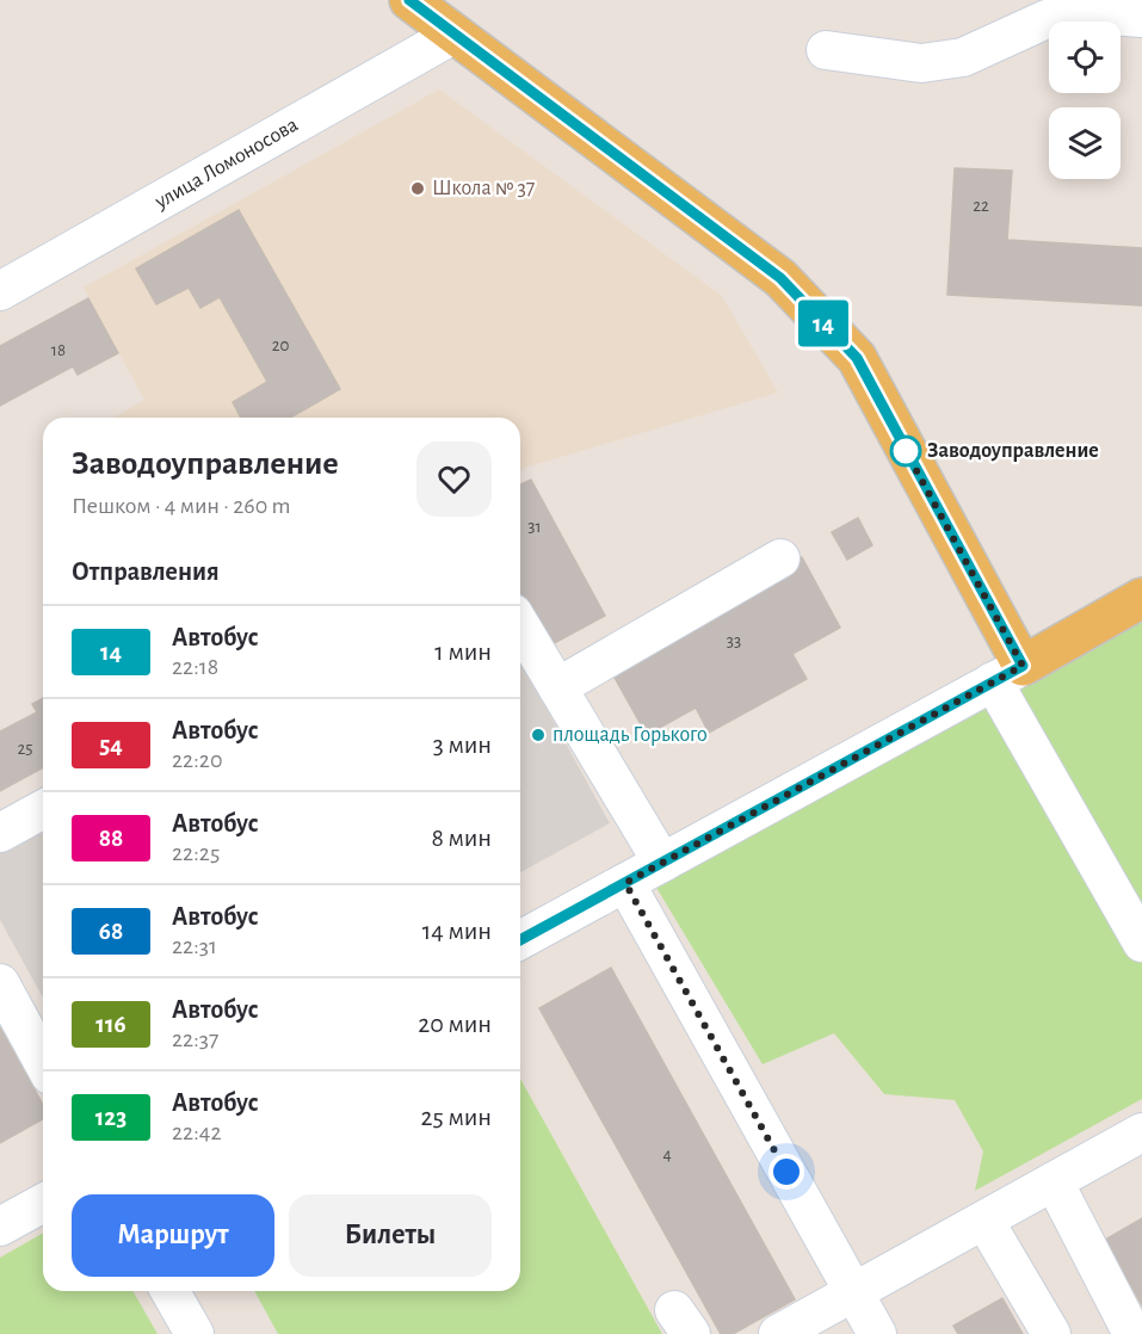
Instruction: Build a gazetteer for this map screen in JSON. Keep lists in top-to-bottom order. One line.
{"streets":{"street":["улица Ломоносова"]},"places":["Школа № 37","Заводоуправление","площадь Горького"],"lines":["bus line 14"],"house_numbers":["22","20","18","31","33","25","4"],"page":{"on_map":"14","heading":[["Заводоуправление","Пешком · 4 мин · 260 m"],"Отправления"],"list":[{"mark":"14","name":"Автобус","note":"22:18","value":"1 мин"},{"mark":"54","name":"Автобус","note":"22:20","value":"3 мин"},{"mark":"88","name":"Автобус","note":"22:25","value":"8 мин"},{"mark":"68","name":"Автобус","note":"22:31","value":"14 мин"},{"mark":"116","name":"Автобус","note":"22:37","value":"20 мин"},{"mark":"123","name":"Автобус","note":"22:42","value":"25 мин"}],"buttons":["Маршрут","Билеты"]}}
